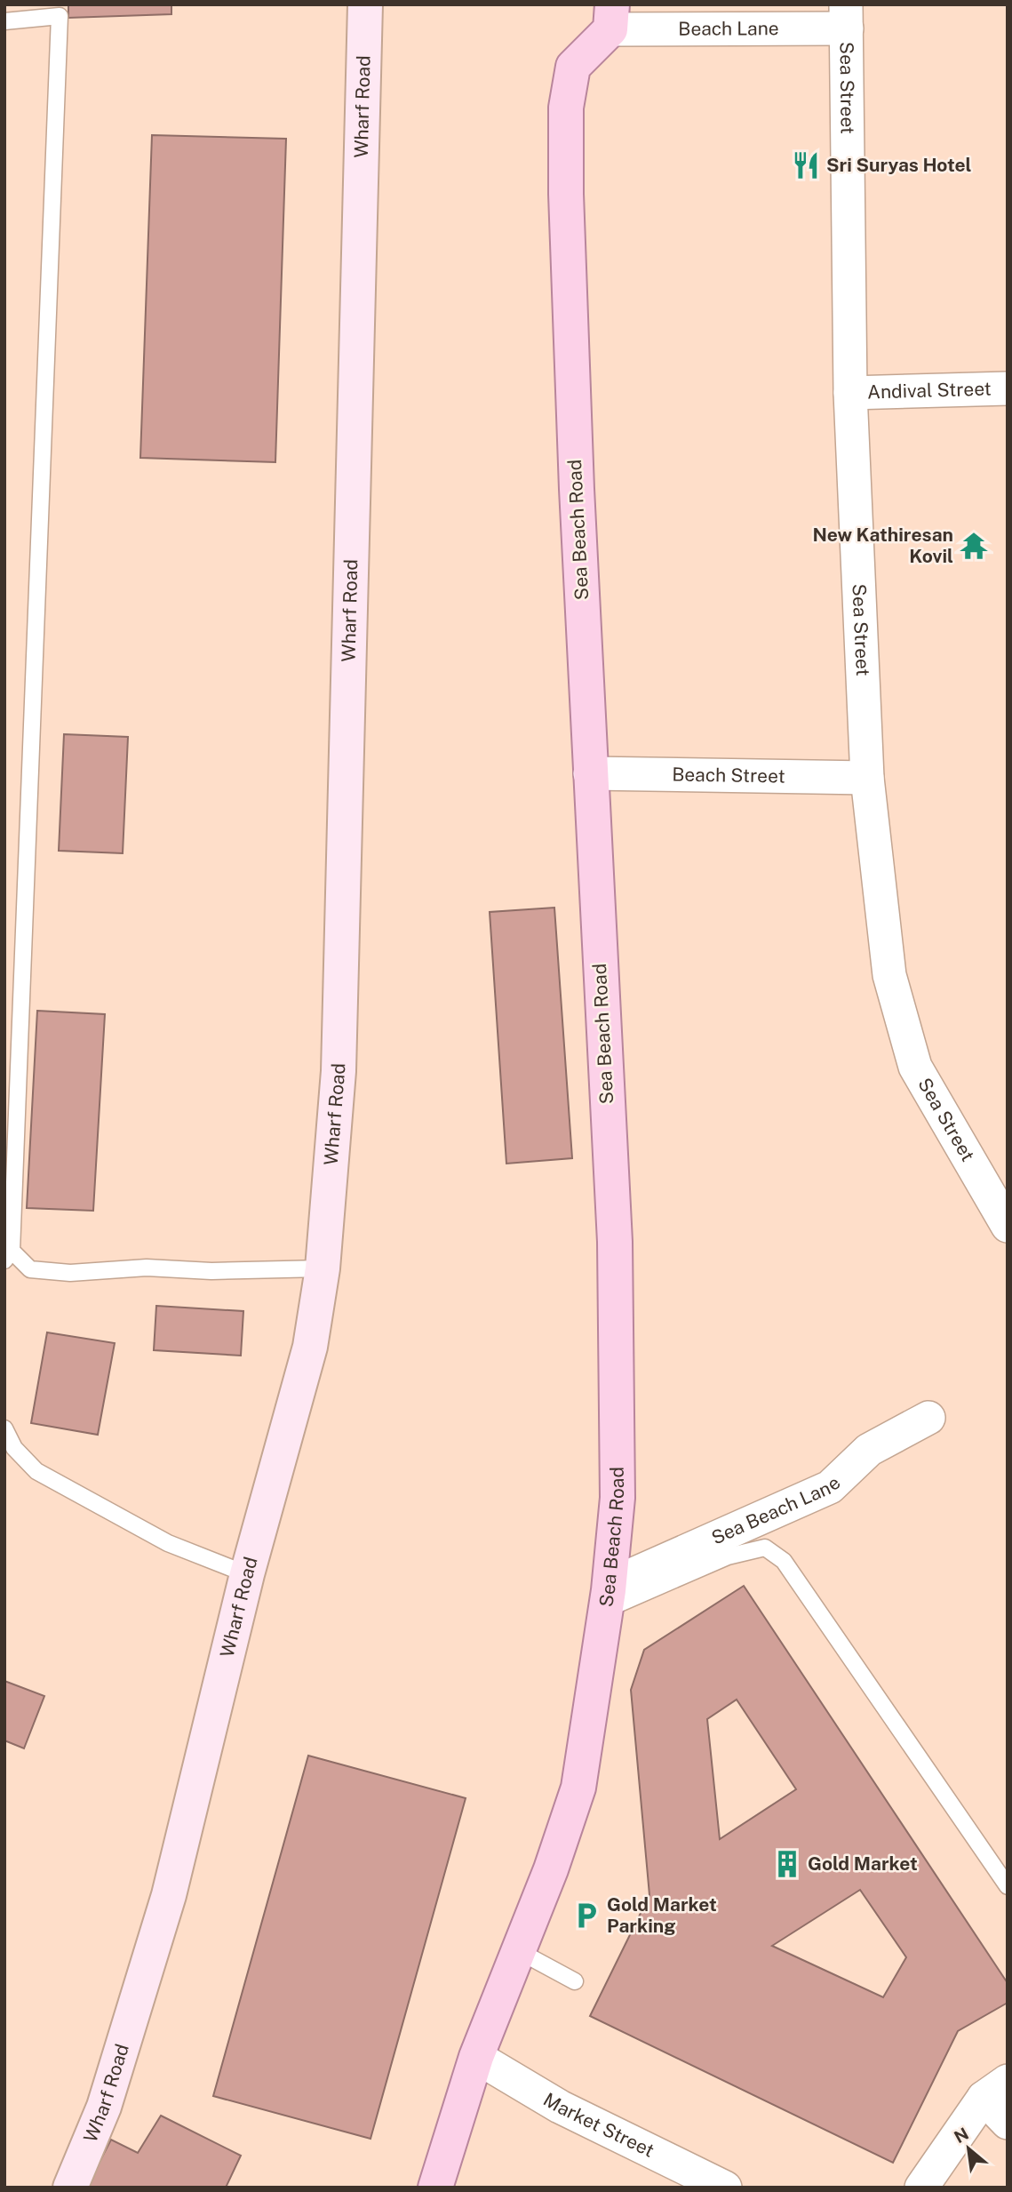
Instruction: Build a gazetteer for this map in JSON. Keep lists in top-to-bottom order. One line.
{"streets":{"main road":["Wharf Road","Sea Beach Road"],"street":["Beach Lane","Sea Street","Andival Street","Beach Street","Sea Beach Lane","Market Street"]},"crossings":[["Beach Lane","Sea Street"],["Beach Lane","Sea Beach Road"],["Sea Street","Andival Street"],["Sea Street","Beach Street"],["Sea Beach Road","Beach Street"],["Sea Beach Road","Sea Beach Lane"],["Sea Beach Road","Market Street"]],"places":{"restaurant":["Sri Suryas Hotel"],"temple":["New Kathiresan Kovil"],"building":["Gold Market"],"parking":["Gold Market Parking"]},"north":"top left"}
